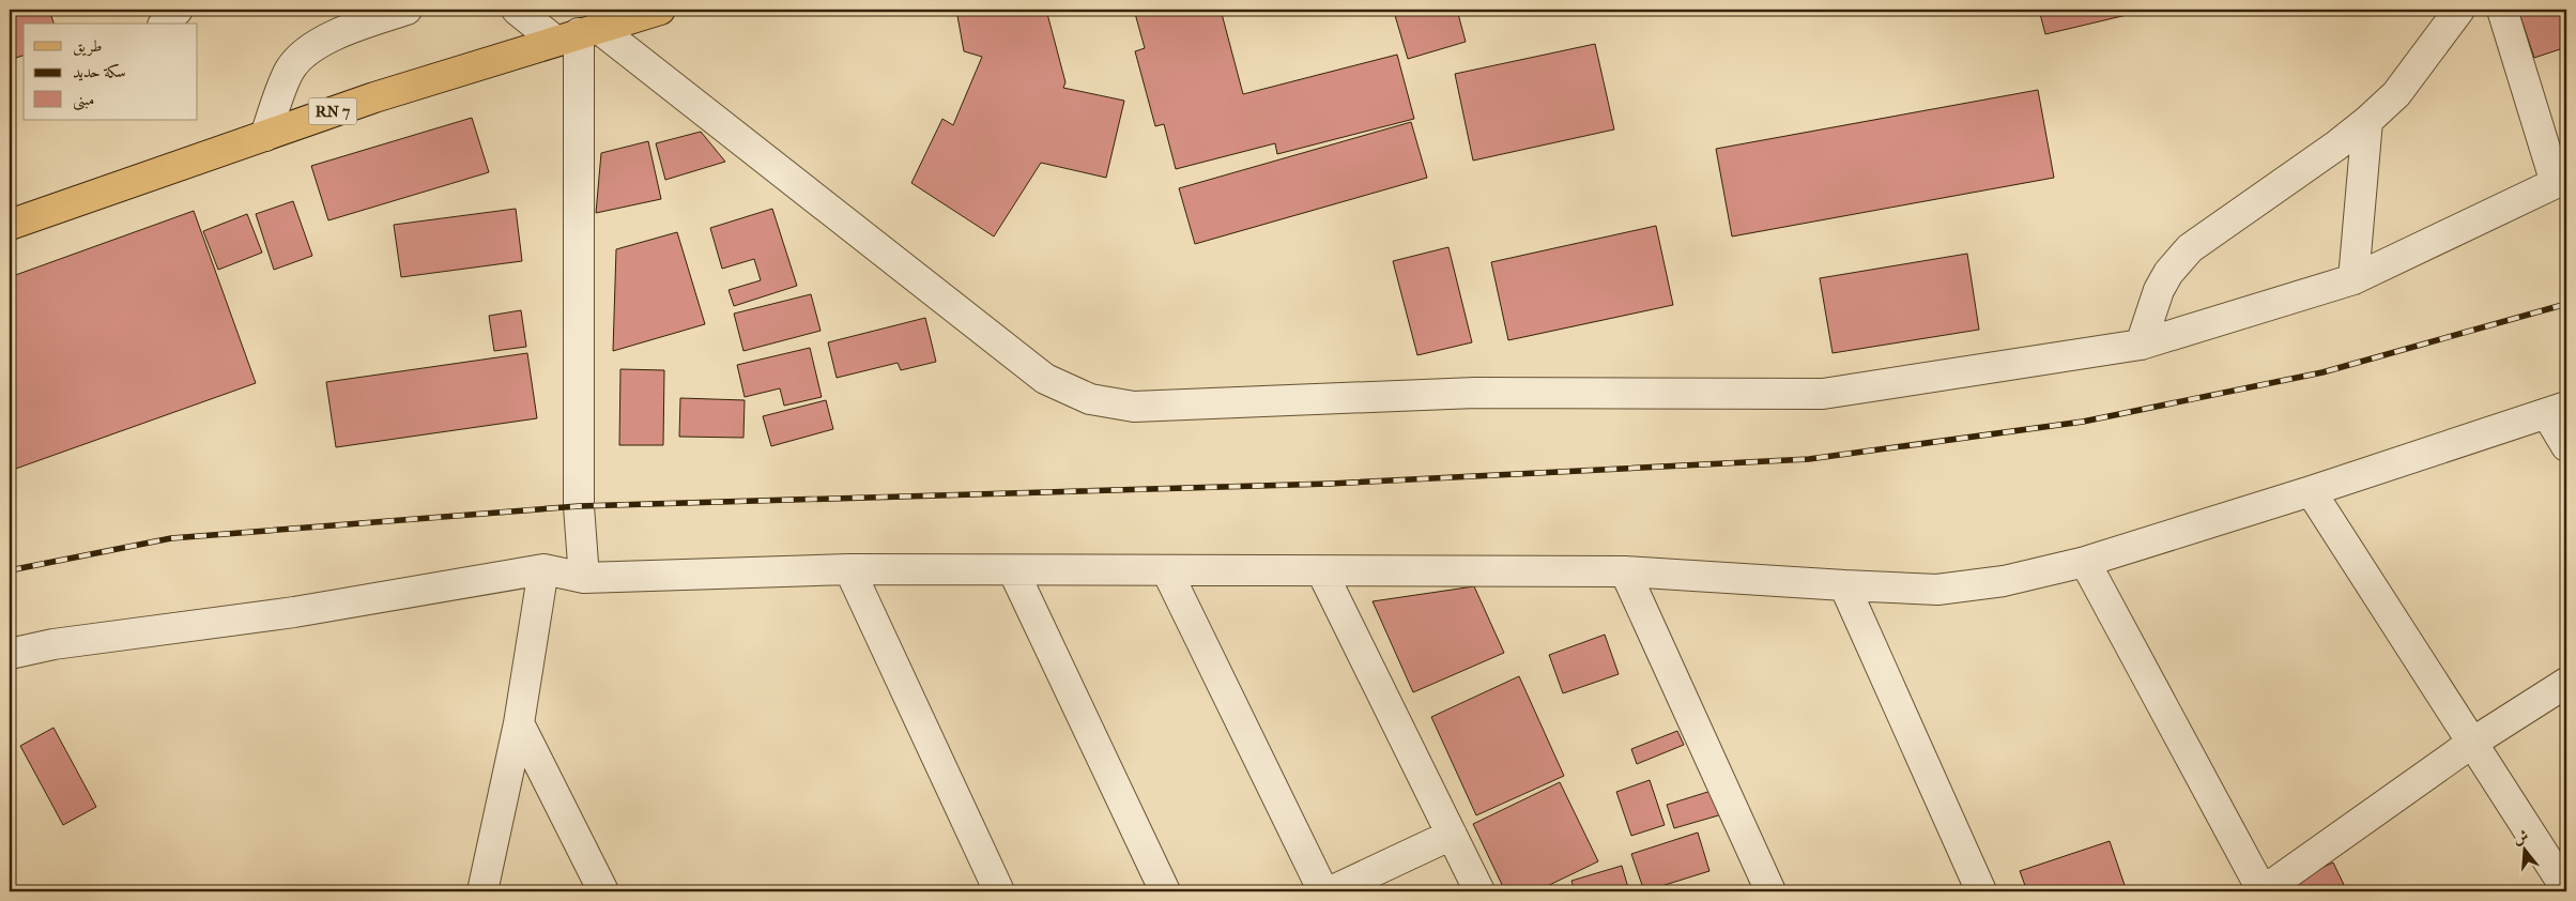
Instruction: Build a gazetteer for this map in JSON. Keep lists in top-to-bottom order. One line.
{"streets":{"main road":["RN 7"]},"legend":["طريق","سكة حديد","مبنى"],"north":"top"}
